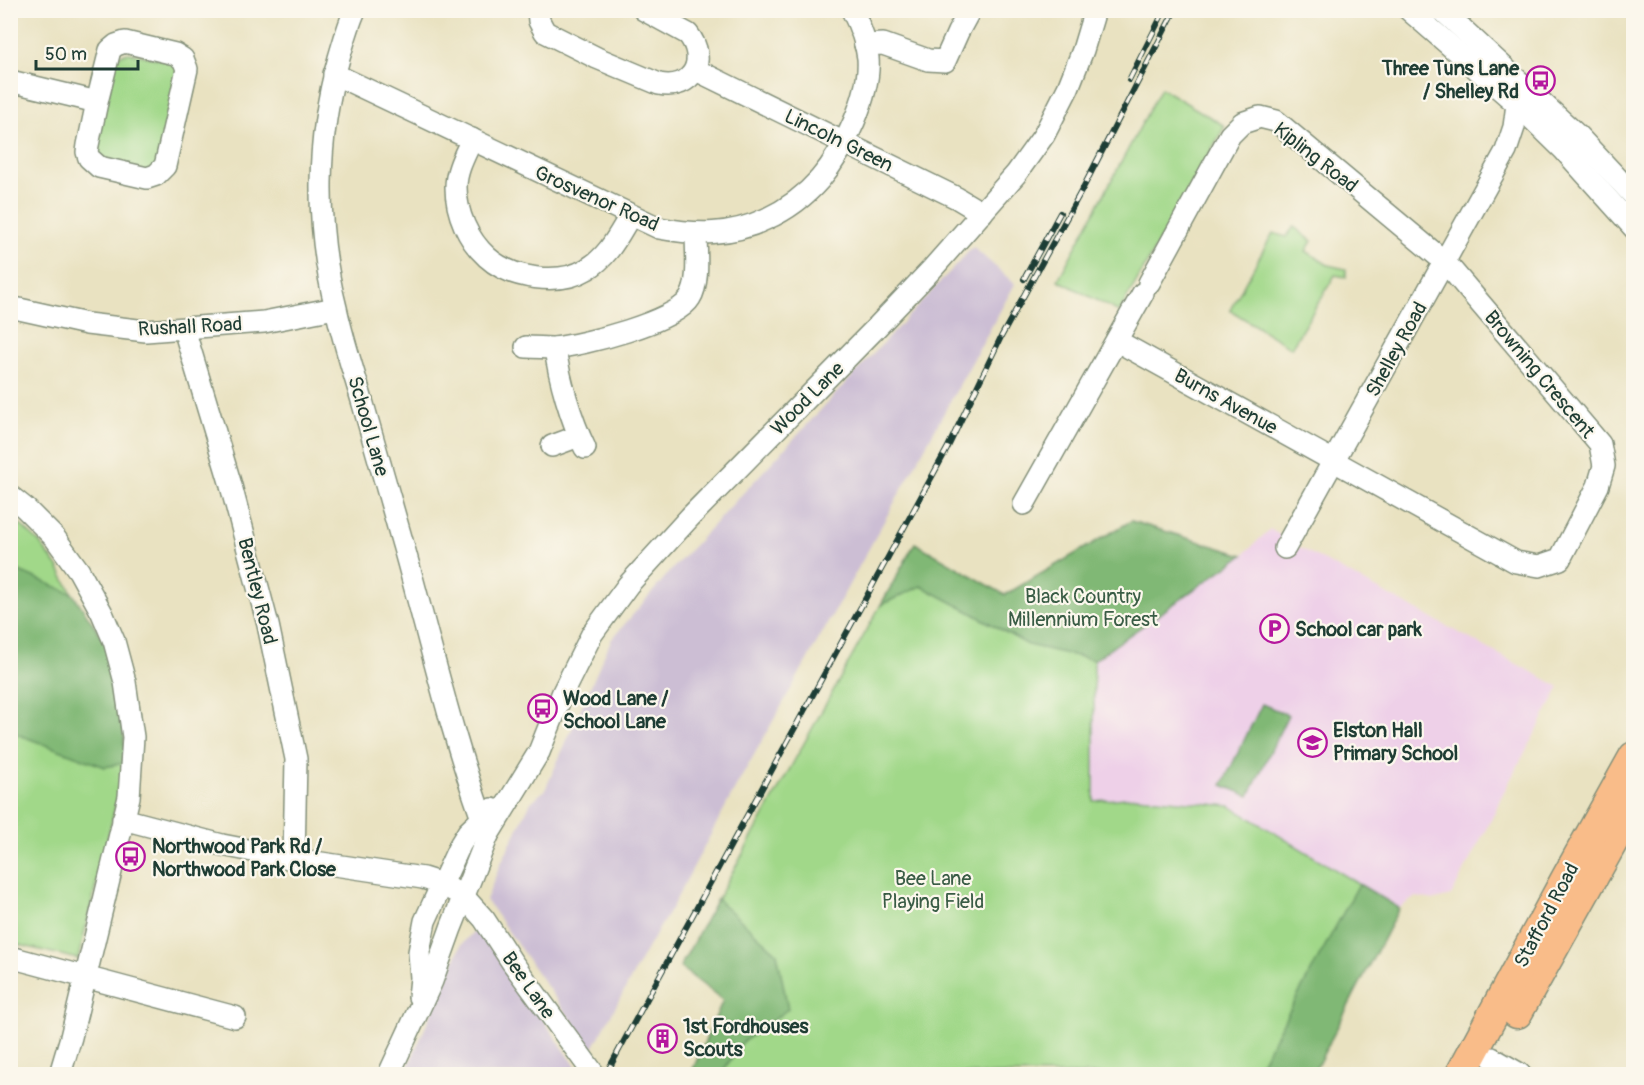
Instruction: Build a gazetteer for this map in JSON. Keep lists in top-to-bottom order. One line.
{"streets":{"highway":["Stafford Road"],"street":["Lincoln Green","Kipling Road","Grosvenor Road","Rushall Road","Shelley Road","Browning Crescent","Wood Lane","Burns Avenue","School Lane","Bentley Road","Bee Lane"]},"crossings":[["Lincoln Green","Grosvenor Road"],["Lincoln Green","Wood Lane"],["Kipling Road","Shelley Road"],["Kipling Road","Browning Crescent"],["Kipling Road","Burns Avenue"],["Grosvenor Road","School Lane"],["Rushall Road","School Lane"],["Rushall Road","Bentley Road"],["Shelley Road","Browning Crescent"],["Shelley Road","Burns Avenue"],["Browning Crescent","Burns Avenue"],["Wood Lane","School Lane"],["Wood Lane","Bee Lane"],["Bentley Road","Bee Lane"]],"parks":["Black Country Millennium Forest","Bee Lane Playing Field"],"places":{"bus stop":["Three Tuns Lane / Shelley Rd","Wood Lane / School Lane","Northwood Park Rd / Northwood Park Close"],"parking":["School car park"],"school or university":["Elston Hall Primary School"],"building":["1st Fordhouses Scouts"]},"scale_bar":"50 m"}
